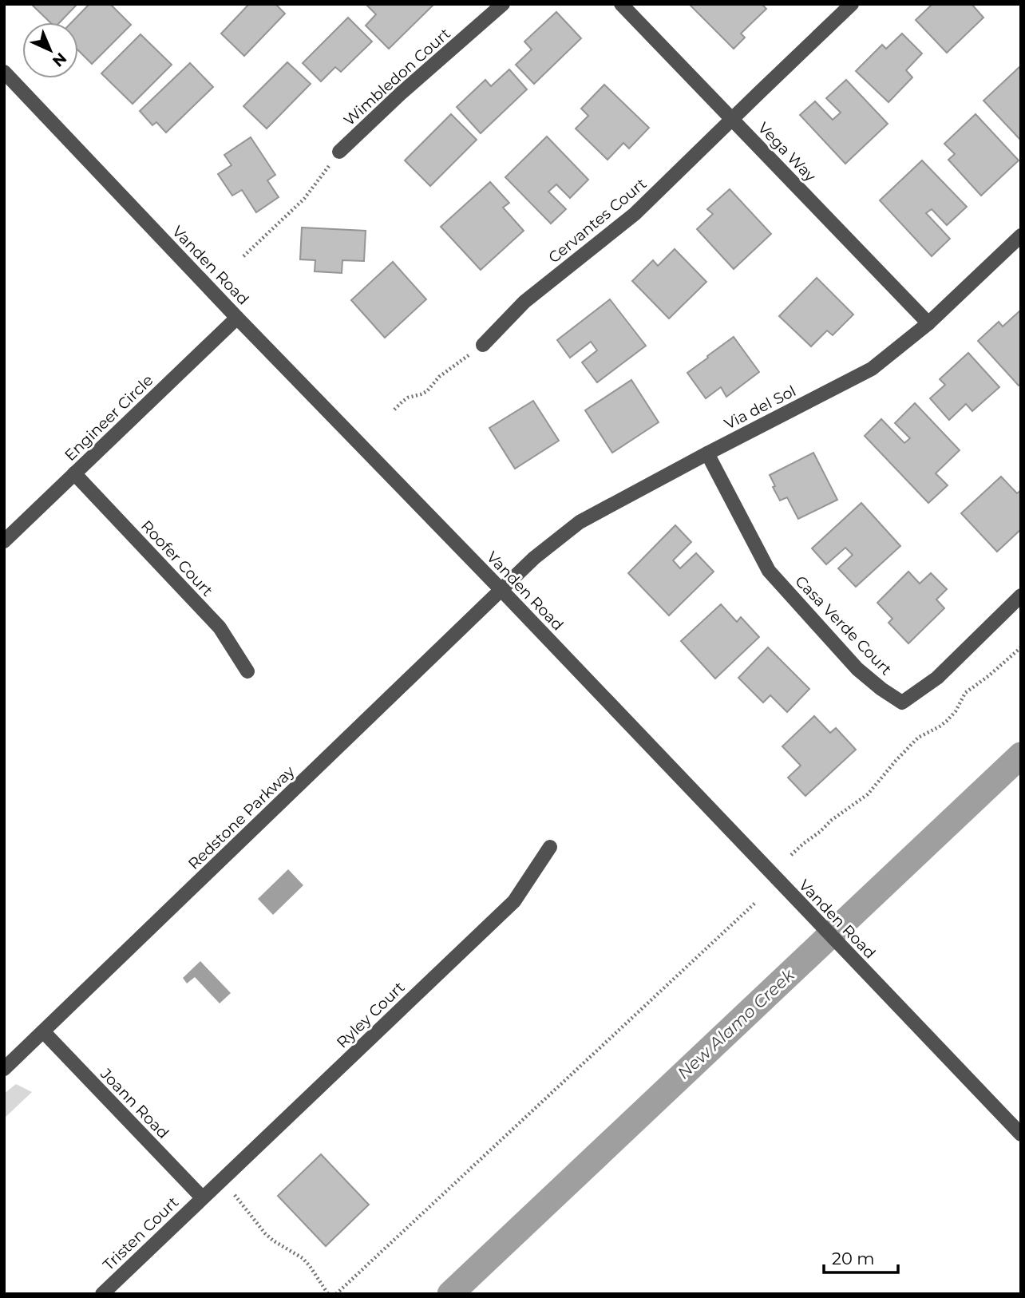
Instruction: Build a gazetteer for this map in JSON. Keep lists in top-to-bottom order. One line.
{"streets":{"street":["Wimbledon Court","Vega Way","Cervantes Court","Vanden Road","Via del Sol","Engineer Circle","Roofer Court","Casa Verde Court","Redstone Parkway","Ryley Court","Joann Road","Tristen Court"]},"crossings":[["Vega Way","Cervantes Court"],["Vega Way","Via del Sol"],["Vanden Road","Via del Sol"],["Vanden Road","Engineer Circle"],["Vanden Road","Redstone Parkway"],["Via del Sol","Casa Verde Court"],["Via del Sol","Redstone Parkway"],["Engineer Circle","Roofer Court"],["Redstone Parkway","Joann Road"],["Ryley Court","Joann Road"],["Ryley Court","Tristen Court"],["Joann Road","Tristen Court"]],"water":["New Alamo Creek"],"scale_bar":"20 m","north":"bottom right"}
